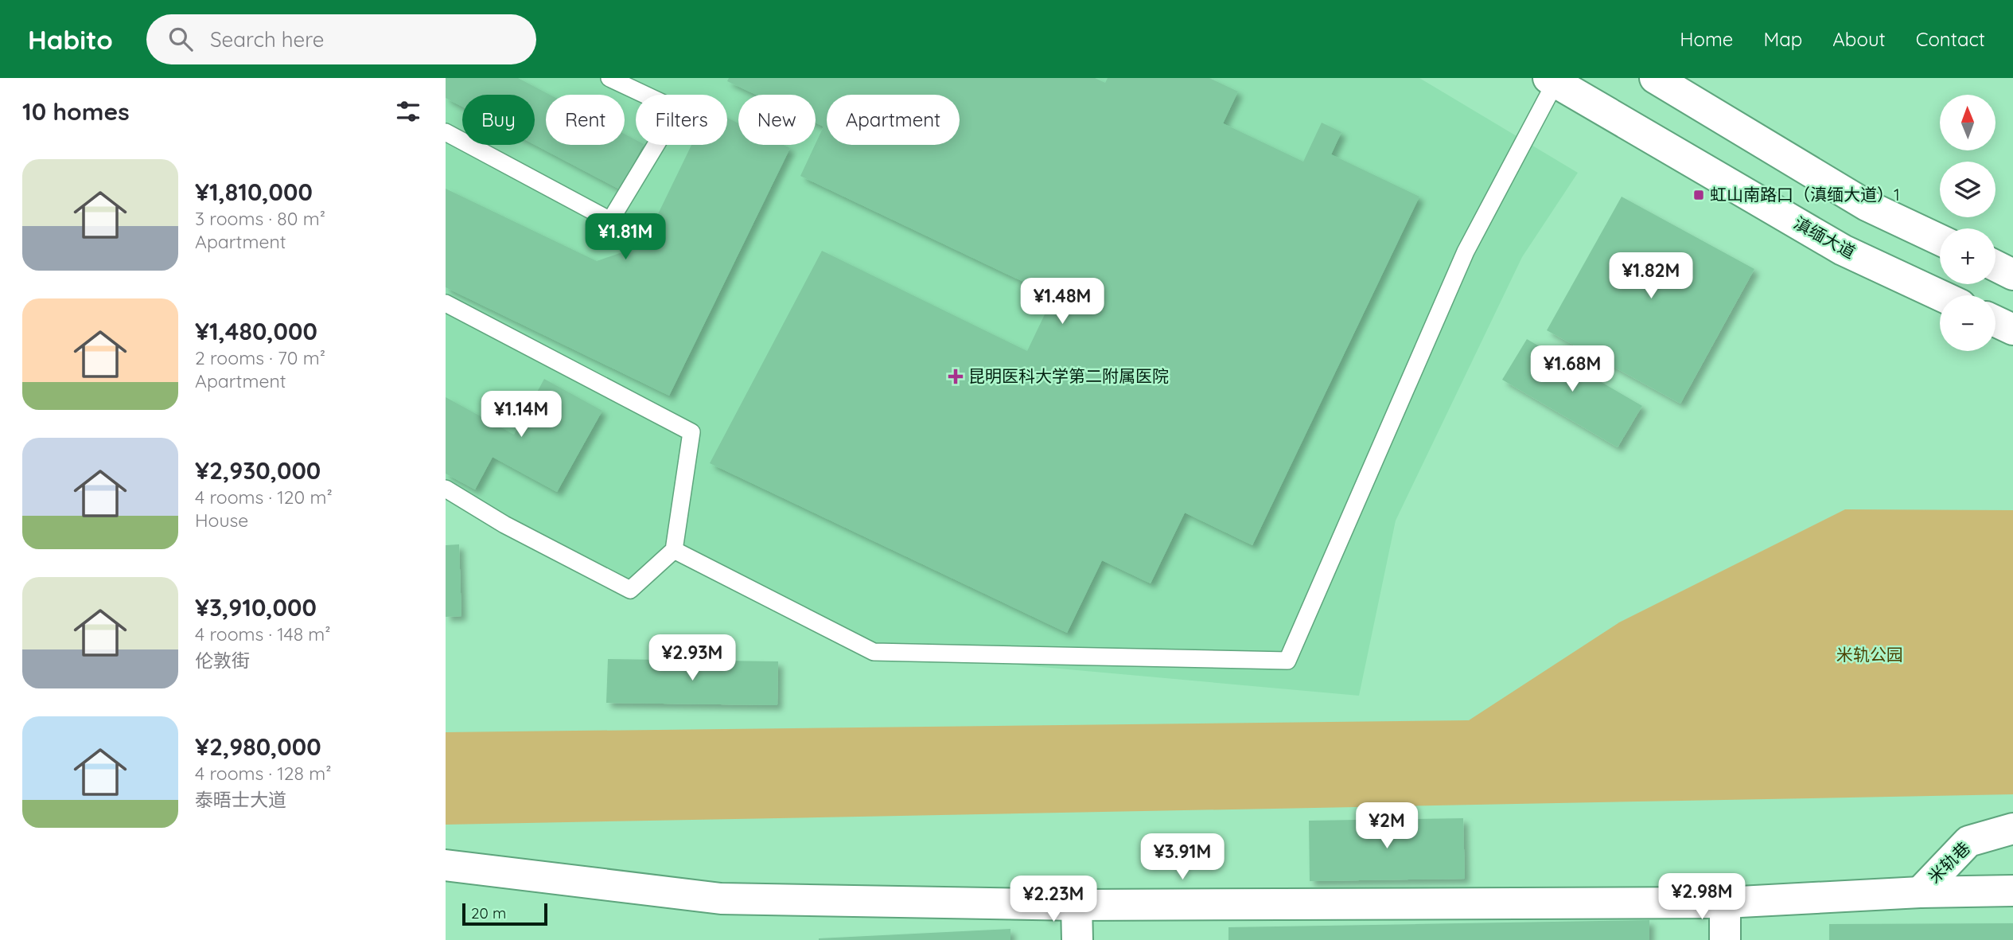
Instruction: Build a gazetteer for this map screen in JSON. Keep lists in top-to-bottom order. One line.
{"streets":{"street":["滇缅大道","米轨巷"]},"parks":["米轨公园"],"places":{"transit":["虹山南路口（滇缅大道）1"],"health":["昆明医科大学第二附属医院"]},"scale_bar":"20 m","north":"top","page":{"header":"Habito","search":"Search here","nav":["Home","Map","About","Contact"],"heading":"10 homes","map_buttons":["+","−"],"chip":["Buy","Rent","Filters","New","Apartment"],"list":[{"name":"¥1,810,000","note":"3 rooms · 80 m² · Apartment"},{"name":"¥1,480,000","note":"2 rooms · 70 m² · Apartment"},{"name":"¥2,930,000","note":"4 rooms · 120 m² · House"},{"name":"¥3,910,000","note":"4 rooms · 148 m² · 伦敦街"},{"name":"¥2,980,000","note":"4 rooms · 128 m² · 泰晤士大道"}],"price":["¥1.81M","¥1.82M","¥1.48M","¥1.68M","¥1.14M","¥2.93M","¥2M","¥3.91M","¥2.98M","¥2.23M"],"scale":"20 m"}}
